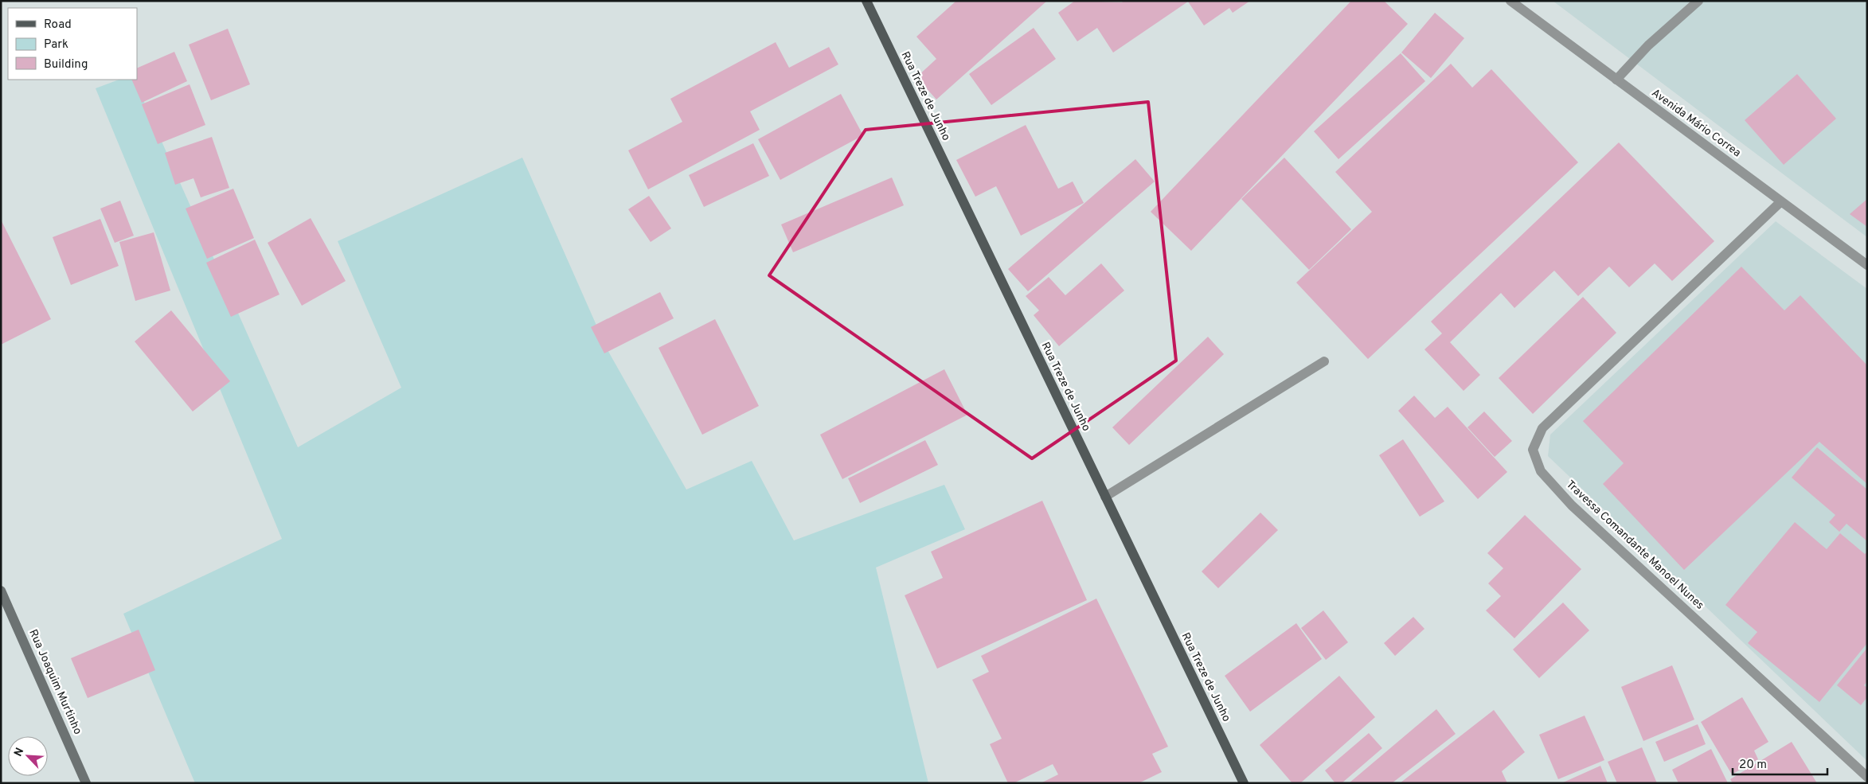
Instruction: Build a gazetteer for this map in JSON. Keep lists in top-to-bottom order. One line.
{"streets":{"main road":["Rua Treze de Junho"],"street":["Avenida Mário Correa","Travessa Comandante Manoel Nunes","Rua Joaquim Murtinho"]},"crossings":[["Avenida Mário Correa","Travessa Comandante Manoel Nunes"]],"legend":["Road","Park","Building"],"scale_bar":"20 m","north":"top left"}
